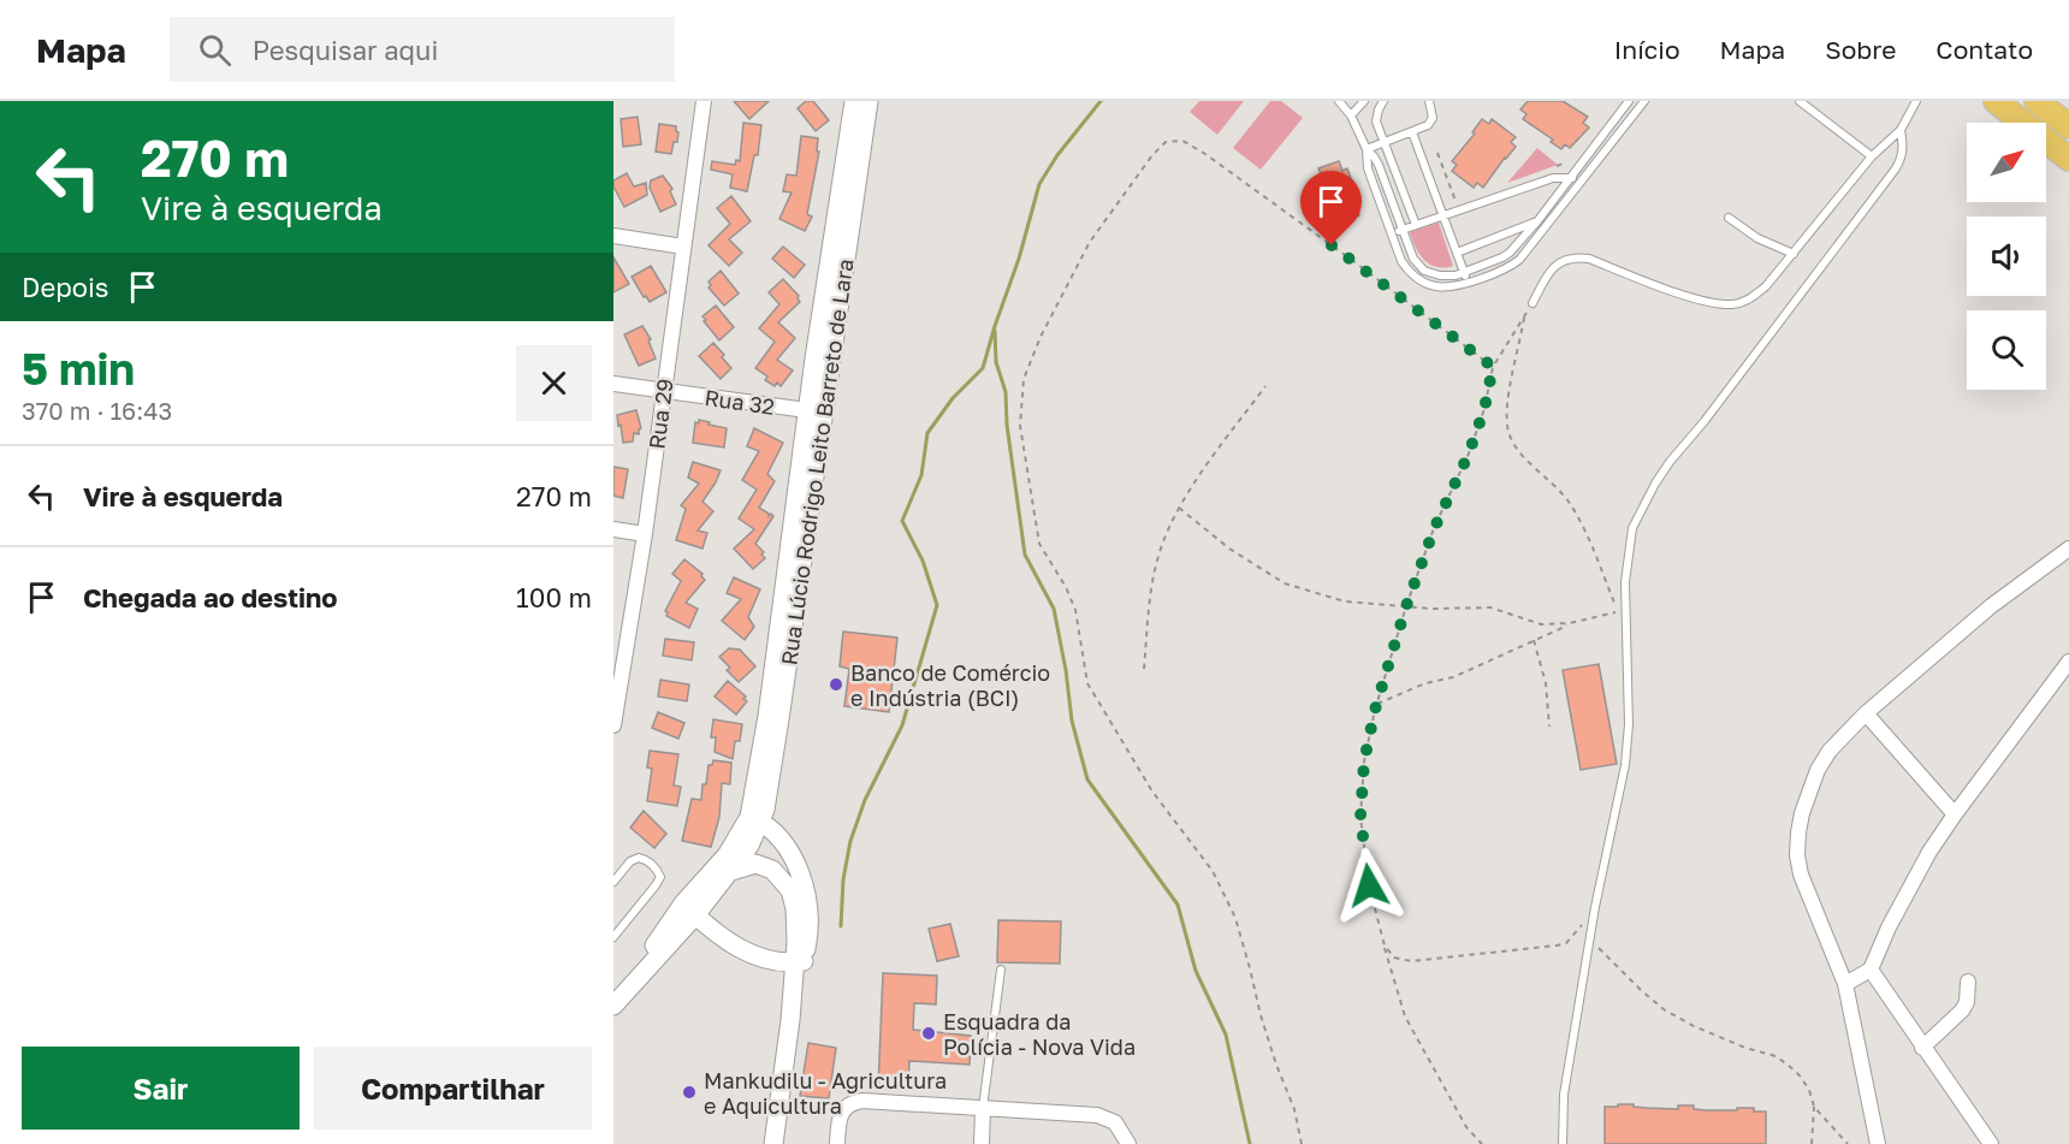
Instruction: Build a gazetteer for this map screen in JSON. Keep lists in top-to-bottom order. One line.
{"streets":{"street":["Rua 32","Rua 29","Rua Lúcio Rodrigo Leito Barreto de Lara"]},"crossings":[["Rua 32","Rua 29"],["Rua 32","Rua Lúcio Rodrigo Leito Barreto de Lara"]],"places":["Banco de Comércio e Indústria (BCI)","Esquadra da Polícia - Nova Vida","Mankudilu - Agricultura e Aquicultura"],"north":"top right","page":{"header":"Mapa","search":"Pesquisar aqui","nav":["Início","Mapa","Sobre","Contato"],"turn":["270 m","Vire à esquerda"],"then":"Depois","heading":["5 min","370 m · 16:43"],"list":[{"name":"Vire à esquerda","value":"270 m"},{"name":"Chegada ao destino","value":"100 m"}],"buttons":["Sair","Compartilhar"]}}
